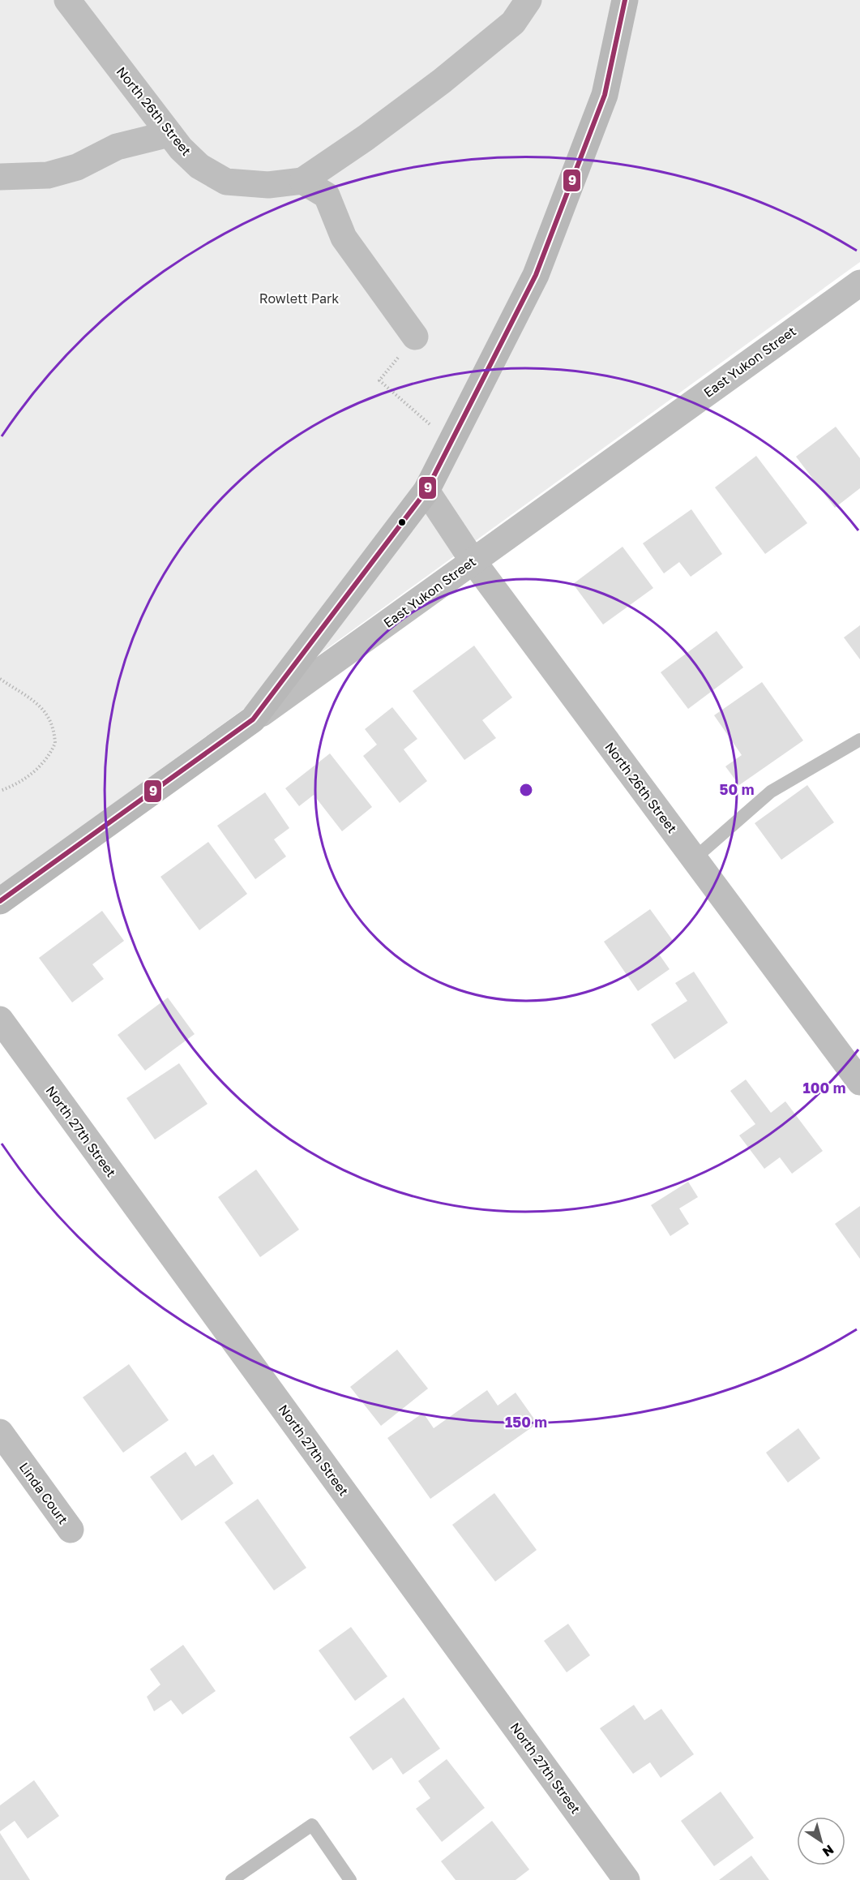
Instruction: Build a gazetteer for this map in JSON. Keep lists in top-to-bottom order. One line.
{"streets":{"street":["North 26th Street","East Yukon Street","North 27th Street","Linda Court"]},"crossings":[["North 26th Street","East Yukon Street"]],"parks":["Rowlett Park"],"lines":["transit line 9"],"north":"bottom right","rings":["50 m","100 m","150 m"]}
